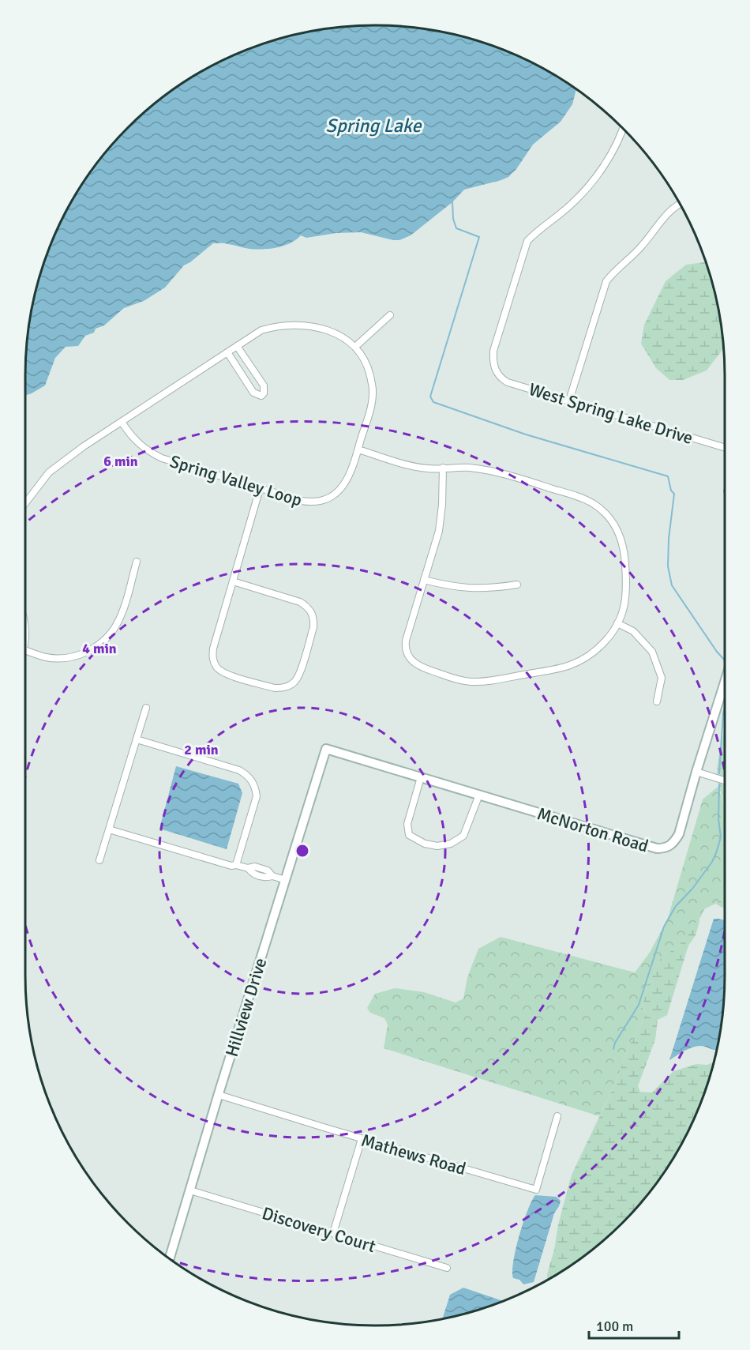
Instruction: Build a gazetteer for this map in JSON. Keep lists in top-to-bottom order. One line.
{"streets":{"street":["West Spring Lake Drive","Spring Valley Loop","McNorton Road","Hillview Drive","Mathews Road","Discovery Court"]},"crossings":[["McNorton Road","Hillview Drive"],["Hillview Drive","Mathews Road"],["Hillview Drive","Discovery Court"]],"water":["Spring Lake"],"scale_bar":"100 m","rings":["6 min","4 min","2 min"]}
